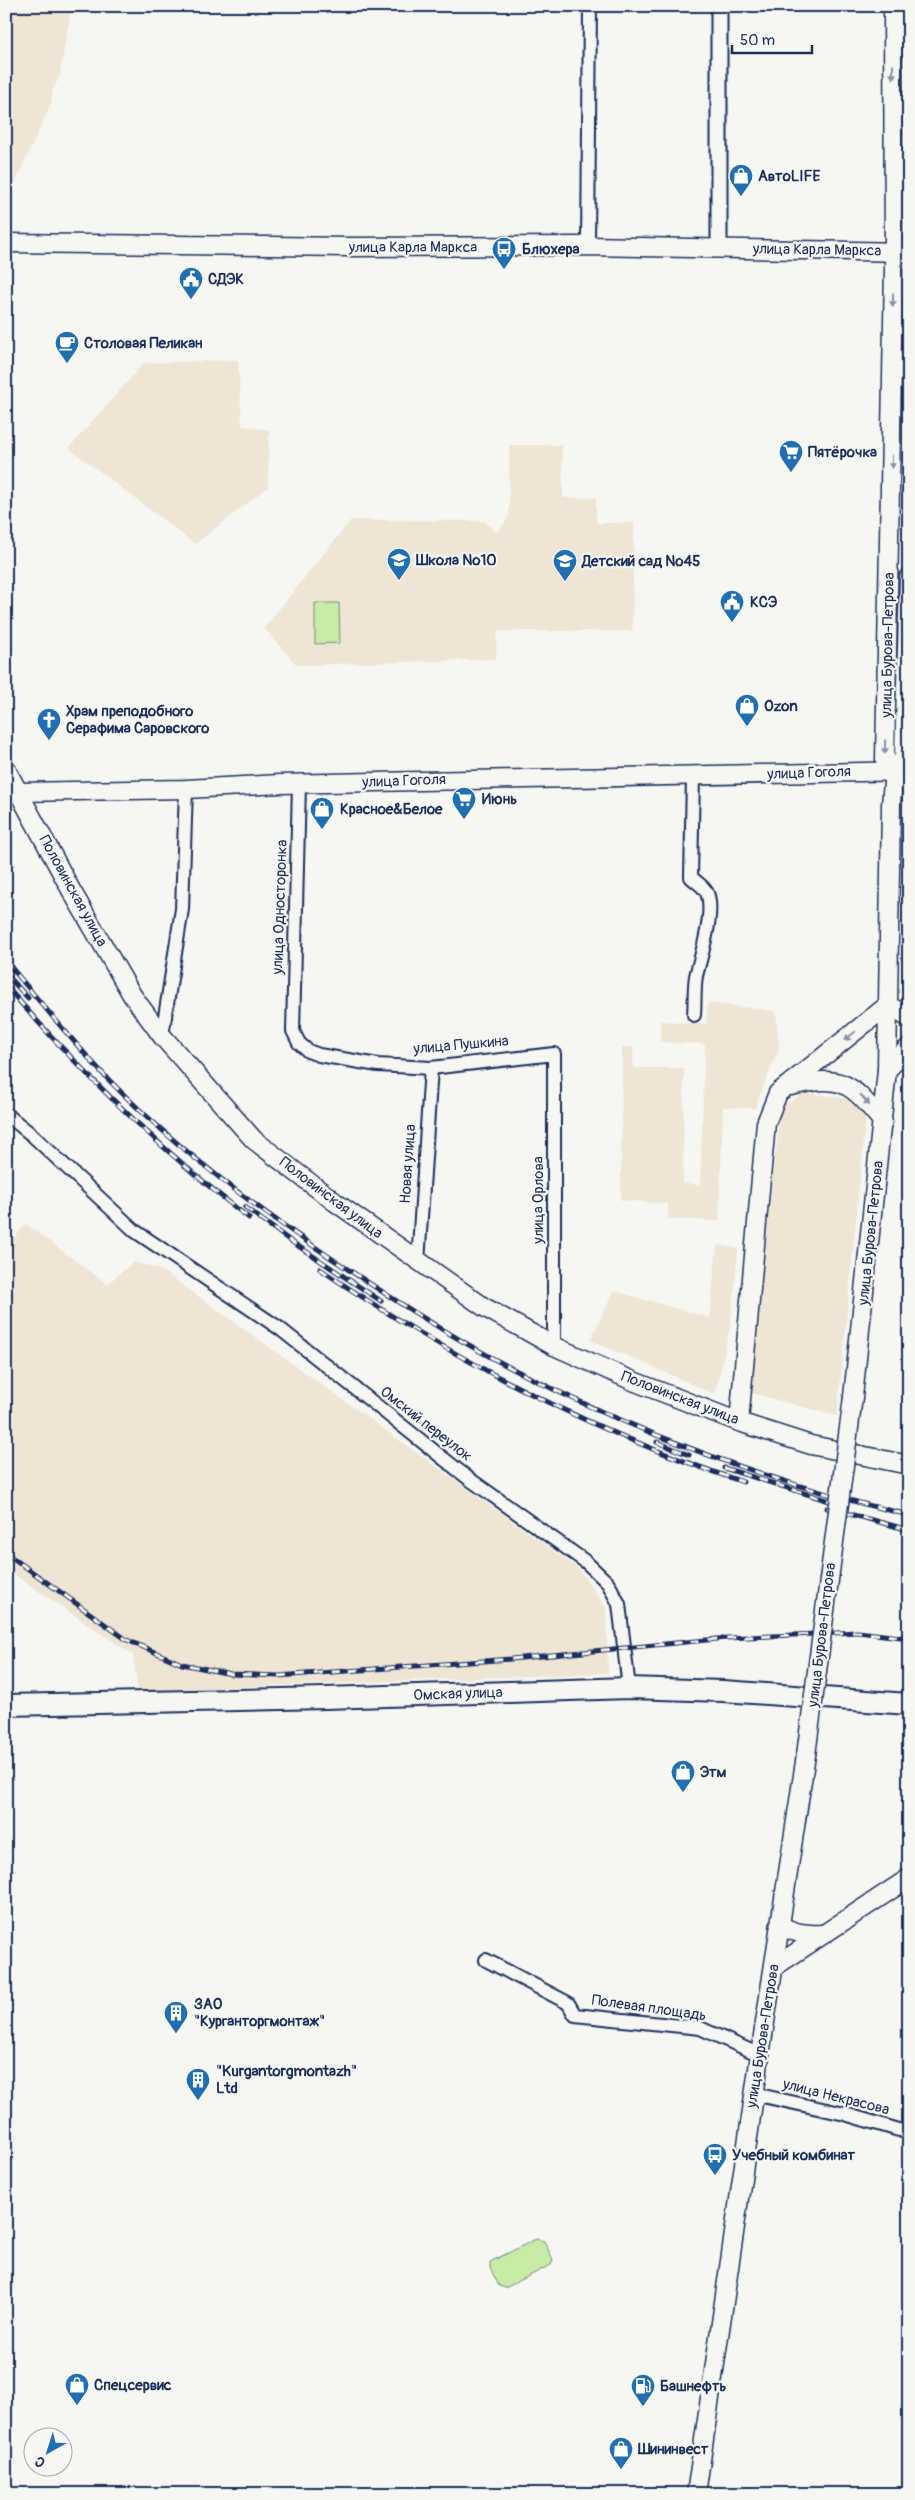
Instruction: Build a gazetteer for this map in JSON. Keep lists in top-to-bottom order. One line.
{"streets":{"main road":["улица Карла Маркса","улица Бурова-Петрова","улица Гоголя","Половинская улица","Омская улица"],"street":["улица Односторонка","улица Пушкина","Новая улица","улица Орлова","Омский переулок","Полевая площадь","улица Некрасова"]},"crossings":[["улица Карла Маркса","улица Бурова-Петрова"],["улица Бурова-Петрова","улица Гоголя"],["улица Бурова-Петрова","Полевая площадь"],["улица Бурова-Петрова","улица Некрасова"],["улица Гоголя","Половинская улица"],["улица Гоголя","улица Односторонка"],["Половинская улица","Новая улица"],["Половинская улица","улица Орлова"],["улица Односторонка","улица Пушкина"],["улица Пушкина","Новая улица"],["улица Пушкина","улица Орлова"],["Омский переулок","Омская улица"]],"places":{"shop":["АвтоLIFE","Ozon","Красное&Белое","Этм","Спецсервис","Шининвест"],"bus stop":["Блюхера","Учебный комбинат"],"public building":["СДЭК","КСЭ"],"cafe":["Столовая Пеликан"],"supermarket":["Пятёрочка","Июнь"],"school or university":["Школа №10","Детский сад №45"],"church":["Храм преподобного Серафима Саровского"],"building":["ЗАО \"Курганторгмонтаж\"","\"Kurgantorgmontazh\" Ltd"],"fuel station":["Башнефть"]},"scale_bar":"50 m","north":"bottom left"}
